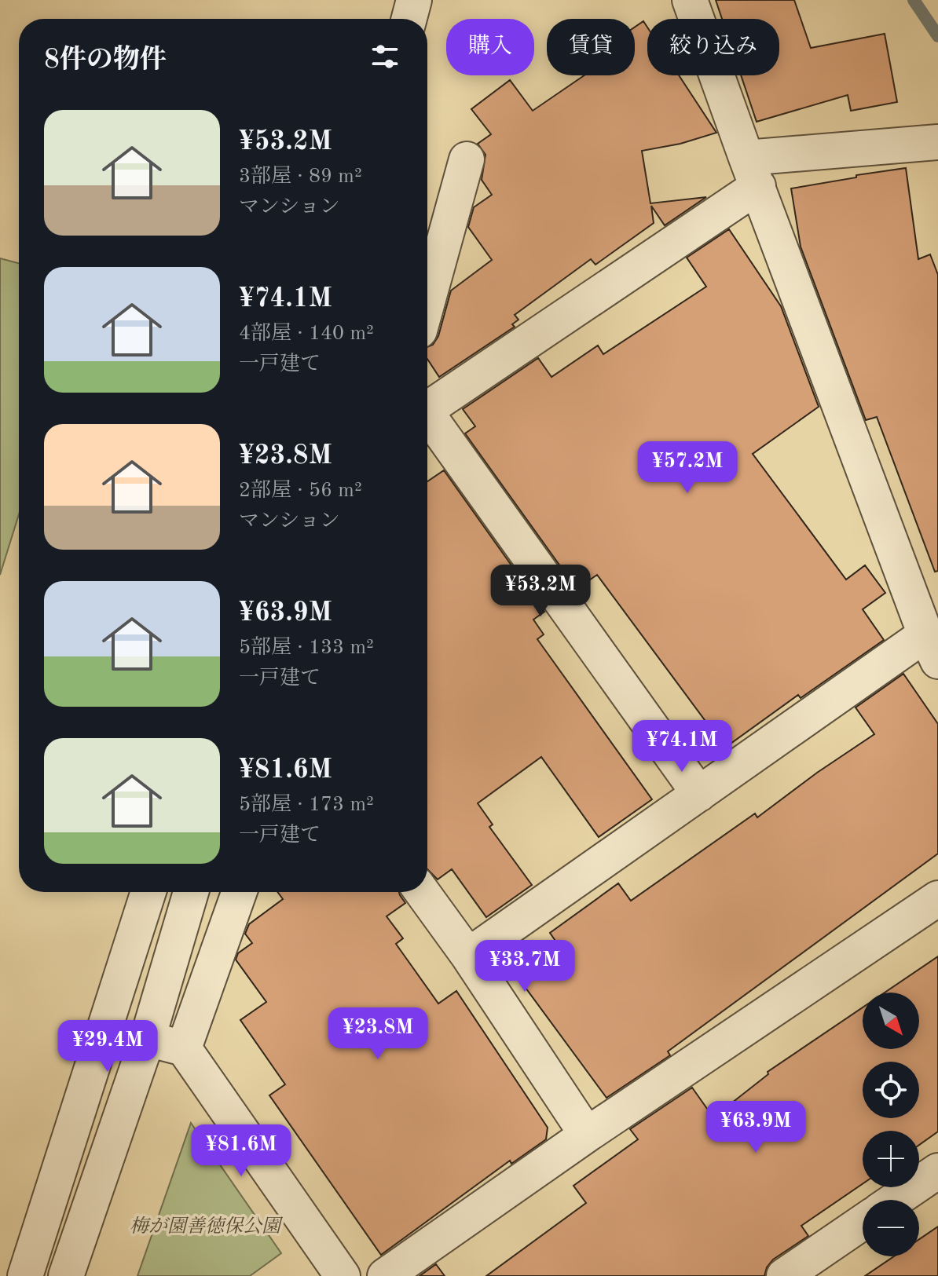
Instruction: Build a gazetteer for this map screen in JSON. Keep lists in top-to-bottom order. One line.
{"parks":["梅が園善徳保公園"],"north":"bottom right","page":{"chip":["購入","賃貸","絞り込み"],"heading":"8件の物件","list":[{"name":"¥53.2M","note":"3部屋 · 89 m² · マンション"},{"name":"¥74.1M","note":"4部屋 · 140 m² · 一戸建て"},{"name":"¥23.8M","note":"2部屋 · 56 m² · マンション"},{"name":"¥63.9M","note":"5部屋 · 133 m² · 一戸建て"},{"name":"¥81.6M","note":"5部屋 · 173 m² · 一戸建て"}],"price":["¥57.2M","¥53.2M","¥74.1M","¥33.7M","¥23.8M","¥29.4M","¥63.9M","¥81.6M"],"map_buttons":["+","−"]}}
